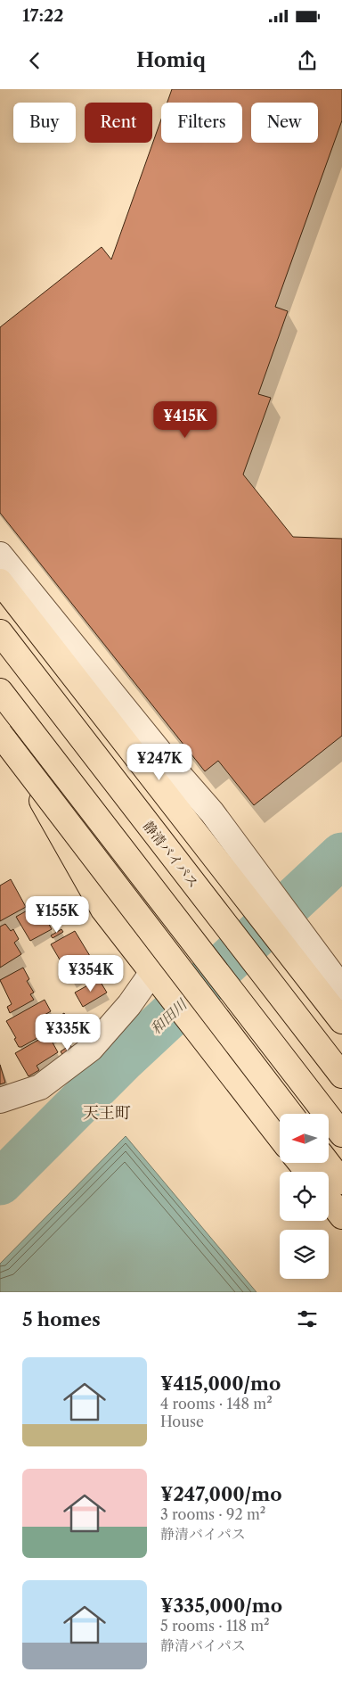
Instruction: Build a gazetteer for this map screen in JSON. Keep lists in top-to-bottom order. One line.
{"streets":{"highway":["静清バイパス"]},"districts":["天王町"],"water":["和田川"],"north":"left","page":{"status":"17:22","header":"Homiq","chip":["Buy","Rent","Filters","New"],"price":["¥415K","¥247K","¥155K","¥354K","¥335K"],"heading":"5 homes","list":[{"name":"¥415,000/mo","note":"4 rooms · 148 m² · House"},{"name":"¥247,000/mo","note":"3 rooms · 92 m² · 静清バイパス"},{"name":"¥335,000/mo","note":"5 rooms · 118 m² · 静清バイパス"}]}}
